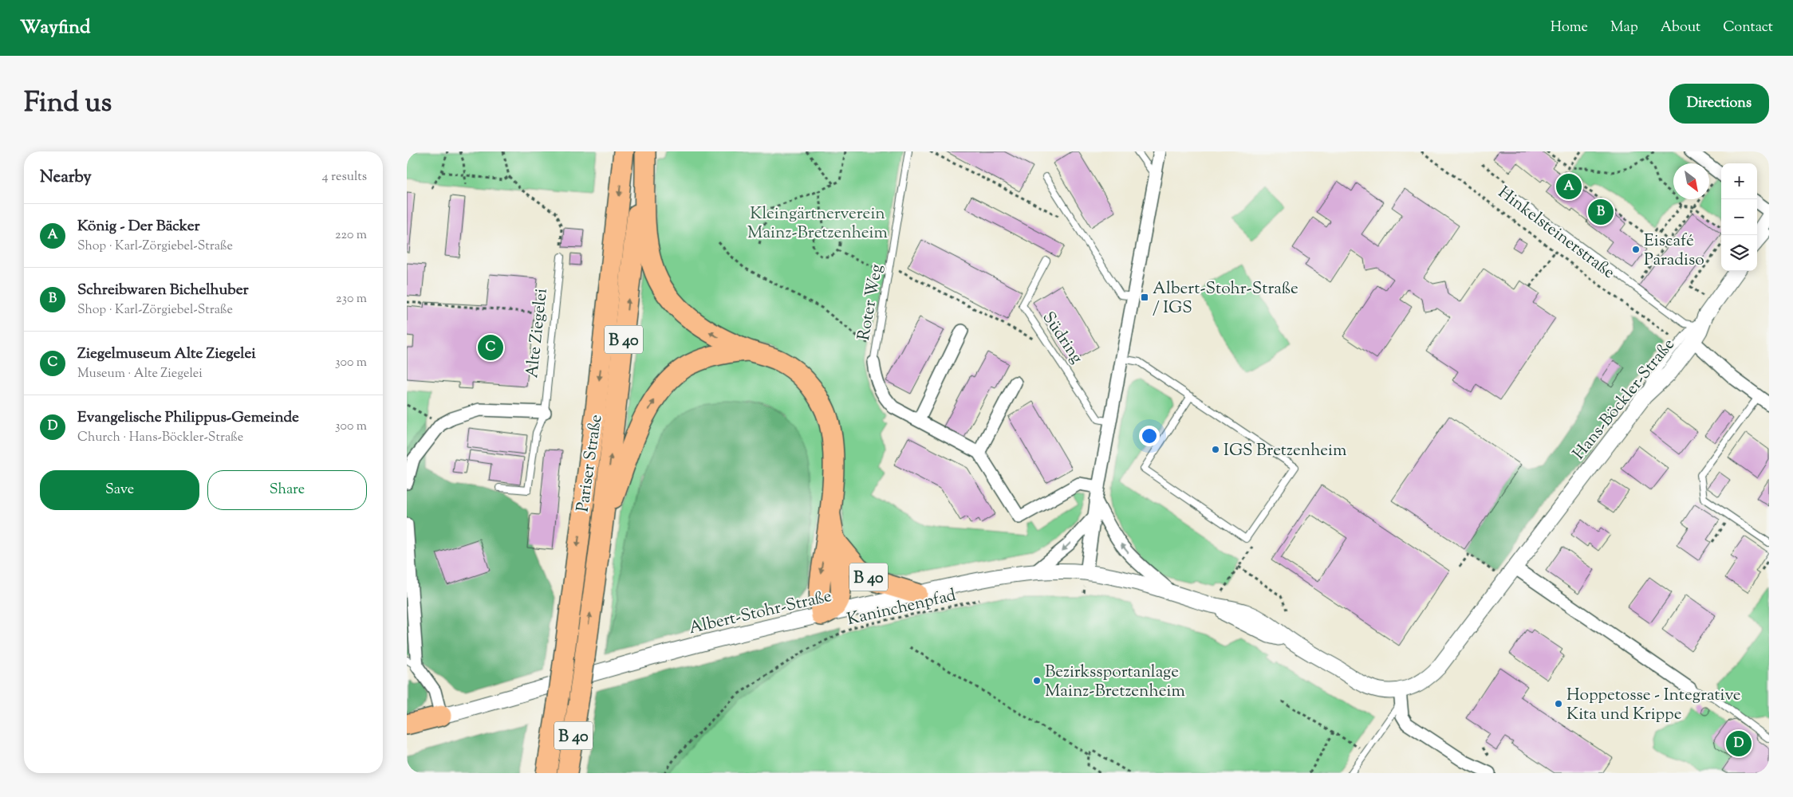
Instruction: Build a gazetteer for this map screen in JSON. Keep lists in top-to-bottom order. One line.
{"streets":{"highway":["B 40","Pariser Straße"],"street":["Hans-Böckler-Straße","Albert-Stohr-Straße"],"lane":["Roter Weg","Alte Ziegelei","Südring"],"path":["Hinkelsteinerstraße","Kaninchenpfad"]},"crossings":[["B 40","Pariser Straße"],["B 40","Albert-Stohr-Straße"],["Hans-Böckler-Straße","Albert-Stohr-Straße"]],"parks":["Kleingärtnerverein Mainz-Bretzenheim"],"places":{"other":["Eiscafé Paradiso","IGS Bretzenheim","Bezirkssportanlage Mainz-Bretzenheim","Hoppetosse - Integrative Kita und Krippe"],"transit":["Albert-Stohr-Straße / IGS"]},"north":"bottom right","page":{"header":"Wayfind","nav":["Home","Map","About","Contact"],"title":"Find us","buttons":["Directions",["Save","Share"]],"heading":["Nearby","4 results"],"map_buttons":["+","−"],"pins":["A","B","C","D"],"list":[{"mark":"A","name":"König - Der Bäcker","note":"Shop · Karl-Zörgiebel-Straße","value":"220 m"},{"mark":"B","name":"Schreibwaren Bichelhuber","note":"Shop · Karl-Zörgiebel-Straße","value":"230 m"},{"mark":"C","name":"Ziegelmuseum Alte Ziegelei","note":"Museum · Alte Ziegelei","value":"300 m"},{"mark":"D","name":"Evangelische Philippus-Gemeinde","note":"Church · Hans-Böckler-Straße","value":"300 m"}]}}
